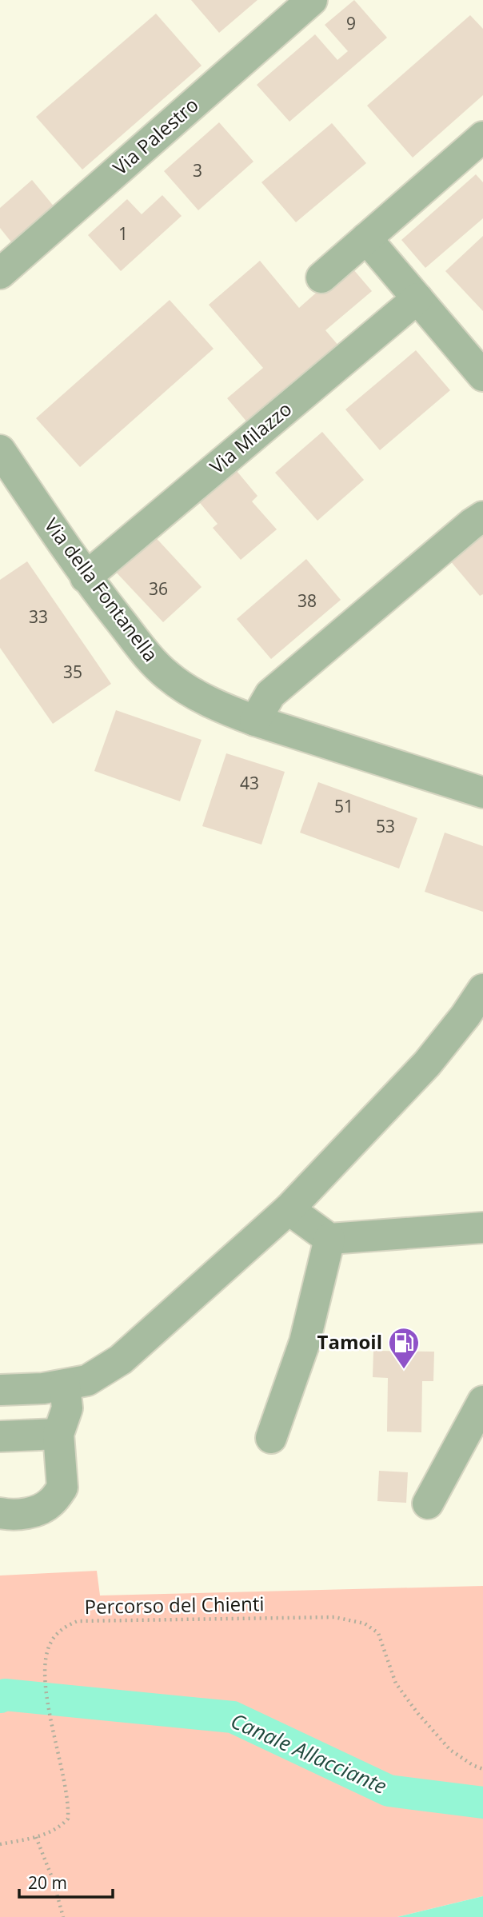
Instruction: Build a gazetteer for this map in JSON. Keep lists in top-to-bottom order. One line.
{"streets":{"street":["Via Palestro","Via Milazzo","Via della Fontanella"],"path":["Percorso del Chienti"]},"crossings":[["Via Milazzo","Via della Fontanella"]],"water":["Canale Allacciante"],"places":{"fuel station":["Tamoil"]},"house_numbers":["9","3","1","36","38","33","35","43","51","53"],"scale_bar":"20 m"}
